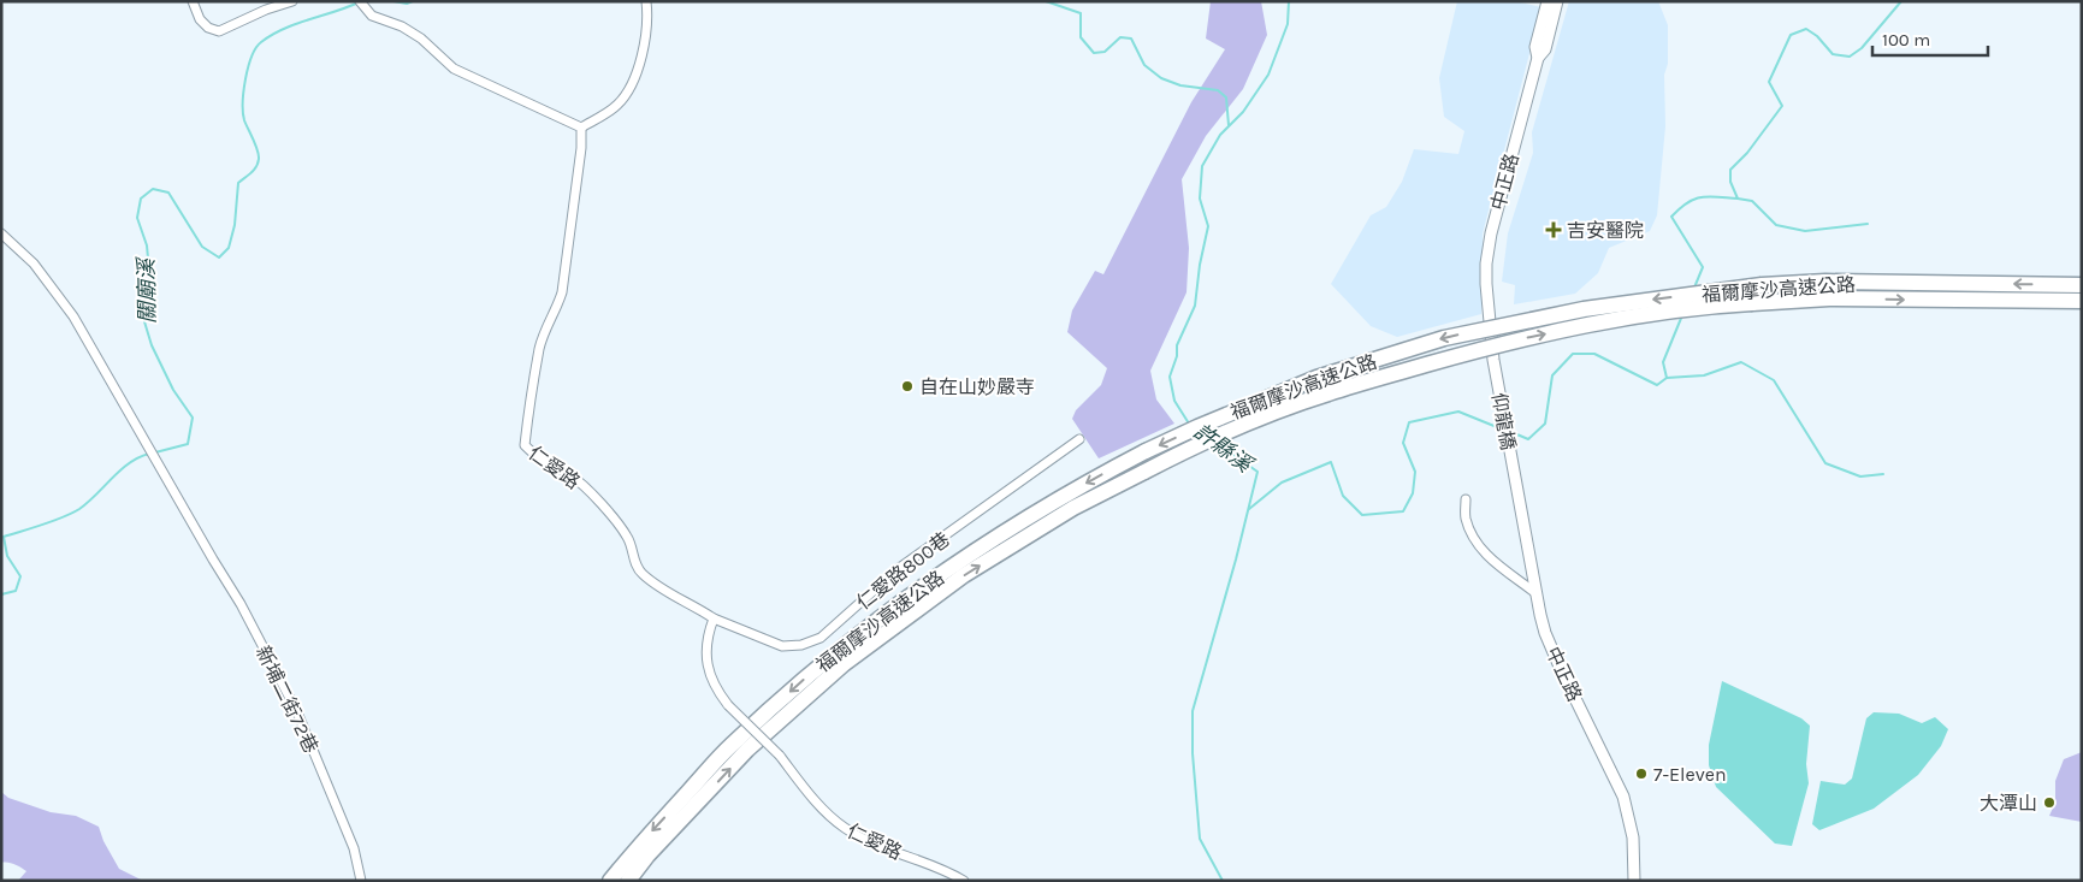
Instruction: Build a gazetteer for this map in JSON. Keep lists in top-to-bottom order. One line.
{"streets":{"highway":["福爾摩沙高速公路"],"main road":["中正路","仰龍橋"],"street":["仁愛路","仁愛路800巷","新埔二街72巷"]},"crossings":[["中正路","仰龍橋"],["仁愛路","仁愛路800巷"]],"water":["關廟溪","許縣溪"],"places":{"health":["吉安醫院"],"other":["自在山妙嚴寺","7-Eleven","大潭山"]},"scale_bar":"100 m"}
